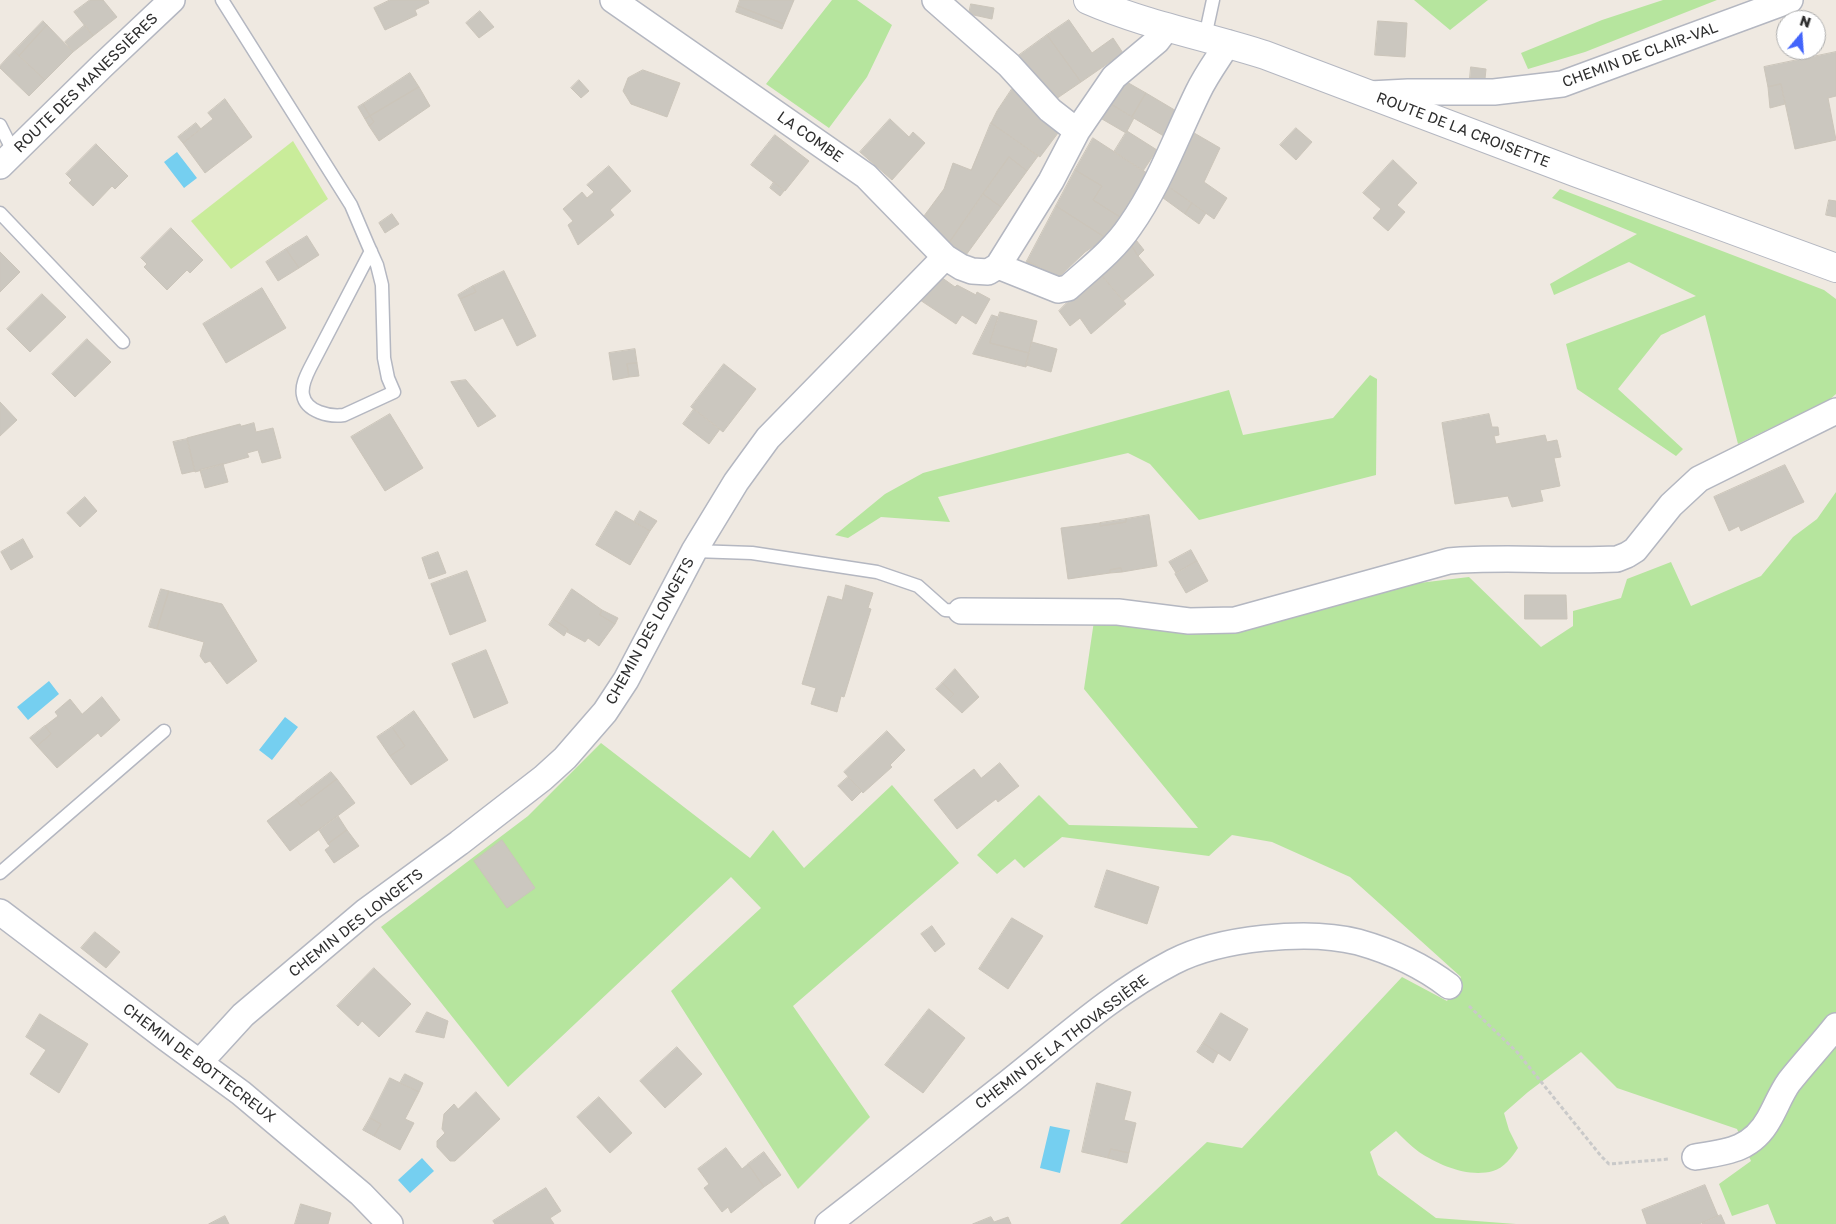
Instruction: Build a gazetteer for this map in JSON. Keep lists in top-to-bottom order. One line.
{"streets":{"street":["CHEMIN DE CLAIR-VAL","ROUTE DES MANESSIÈRES","ROUTE DE LA CROISETTE","LA COMBE","CHEMIN DES LONGETS","CHEMIN DE LA THOVASSIÈRE","CHEMIN DE BOTTECREUX"]},"crossings":[["CHEMIN DE CLAIR-VAL","ROUTE DE LA CROISETTE"],["LA COMBE","CHEMIN DES LONGETS"],["CHEMIN DES LONGETS","CHEMIN DE BOTTECREUX"]],"north":"top"}
